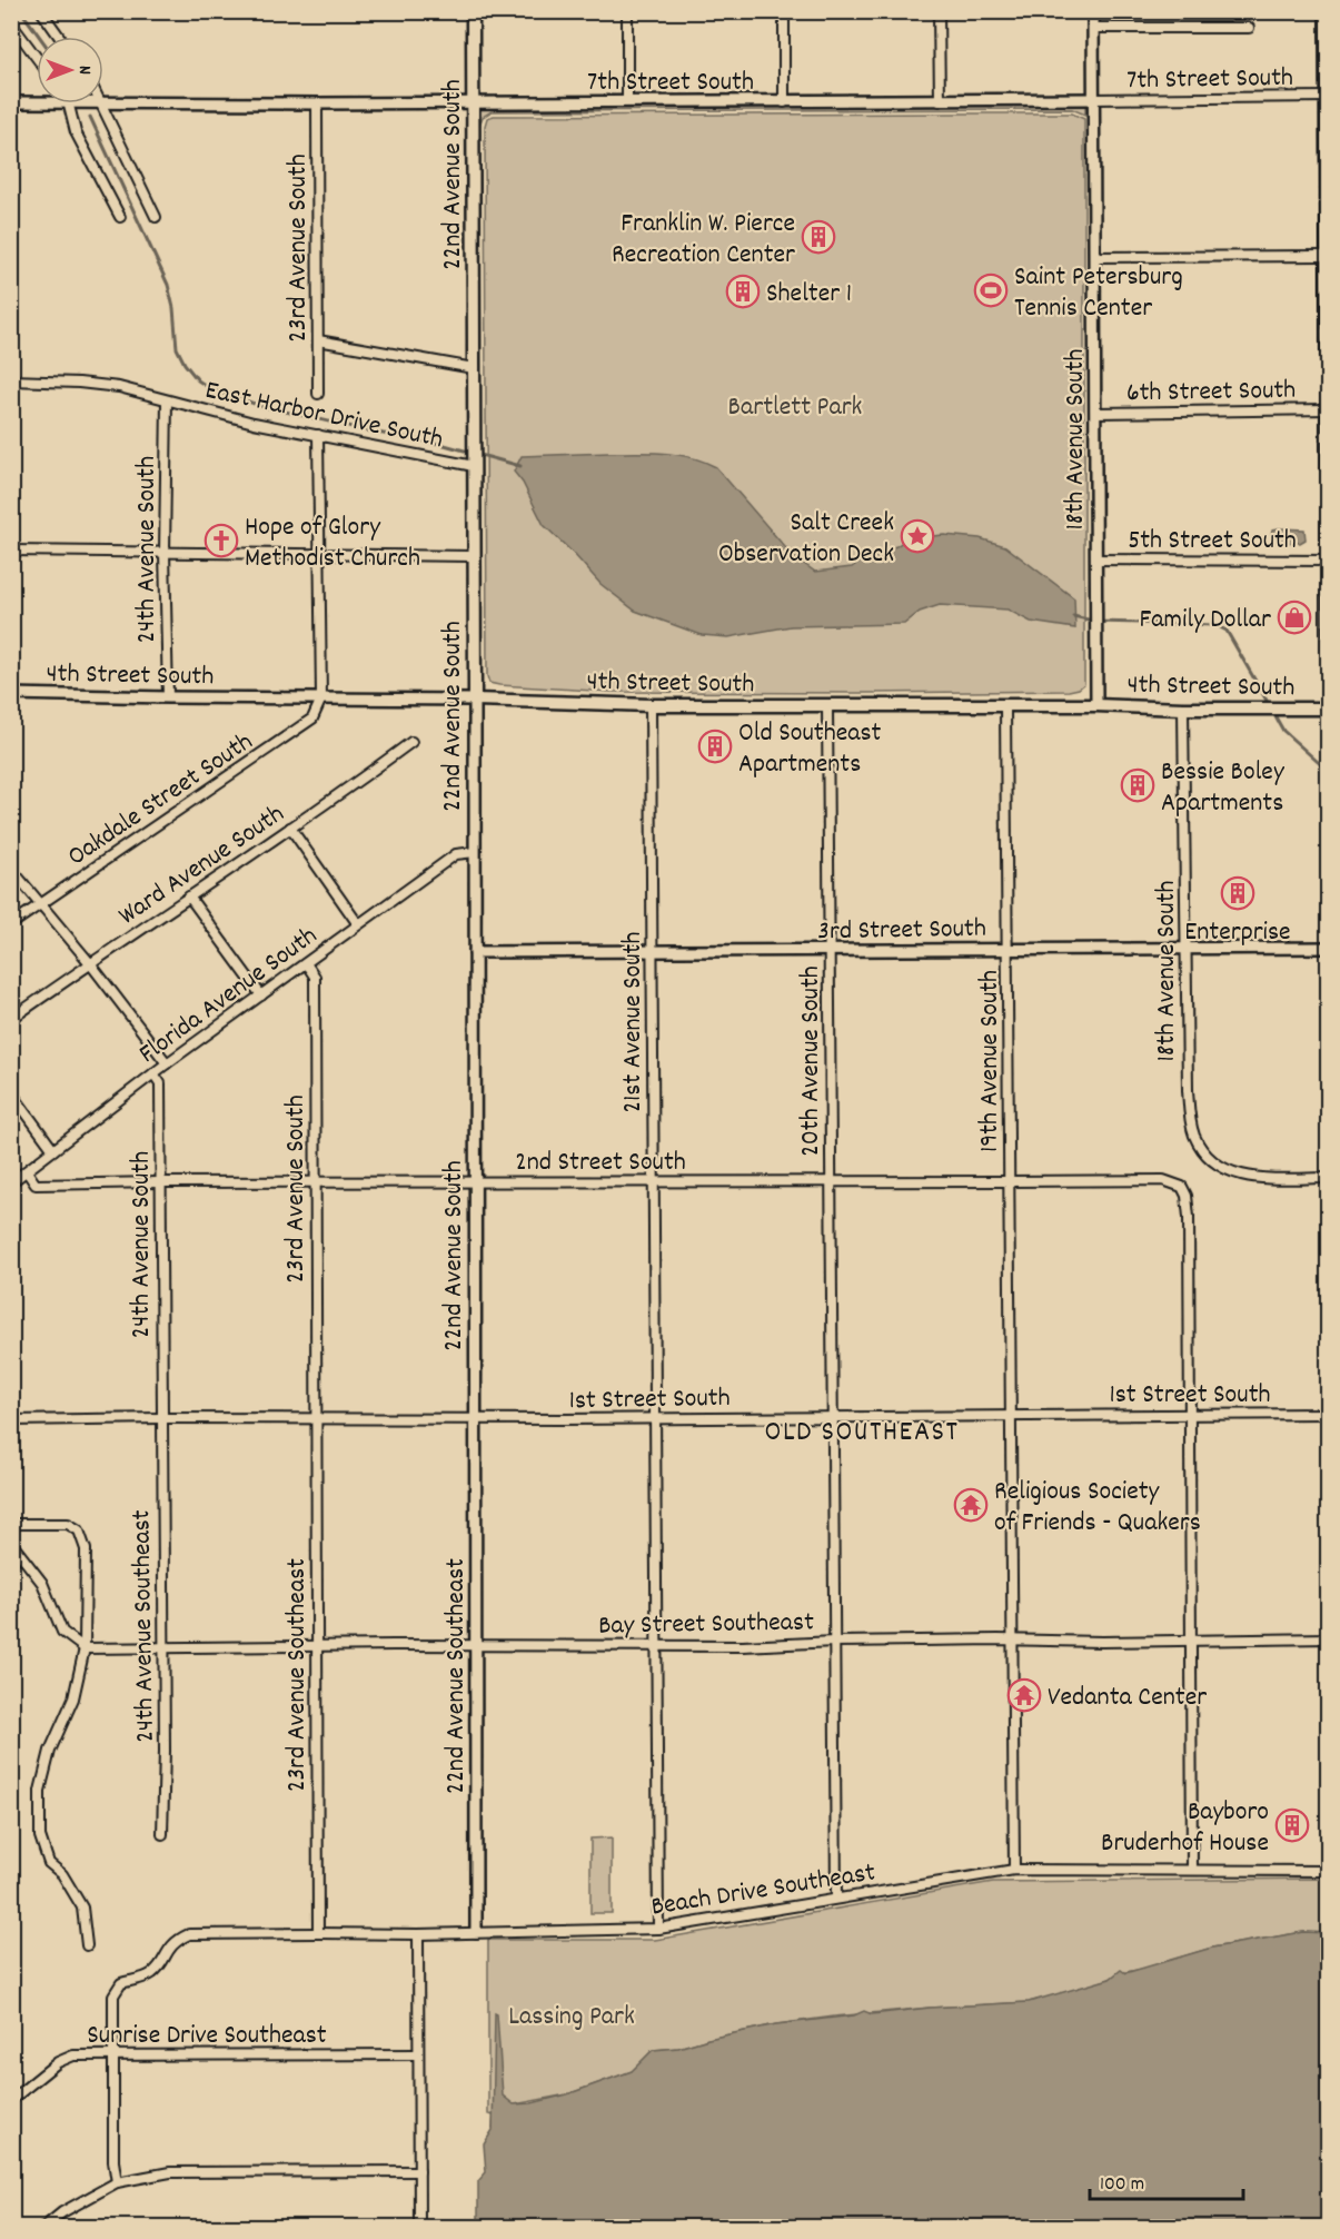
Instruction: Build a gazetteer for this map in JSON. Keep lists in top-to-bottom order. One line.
{"streets":{"main road":["22nd Avenue South","4th Street South"],"street":["7th Street South","23rd Avenue South","6th Street South","East Harbor Drive South","18th Avenue South","5th Street South","24th Avenue South","Oakdale Street South","Ward Avenue South","3rd Street South","Florida Avenue South","21st Avenue South","20th Avenue South","19th Avenue South","2nd Street South","1st Street South","Bay Street Southeast","24th Avenue Southeast","23rd Avenue Southeast","22nd Avenue Southeast","Beach Drive Southeast","Sunrise Drive Southeast"]},"crossings":[["7th Street South","22nd Avenue South"],["7th Street South","23rd Avenue South"],["7th Street South","18th Avenue South"],["22nd Avenue South","East Harbor Drive South"],["22nd Avenue South","4th Street South"],["22nd Avenue South","3rd Street South"],["22nd Avenue South","Florida Avenue South"],["22nd Avenue South","2nd Street South"],["22nd Avenue South","1st Street South"],["22nd Avenue South","22nd Avenue Southeast"],["23rd Avenue South","Florida Avenue South"],["23rd Avenue South","2nd Street South"],["23rd Avenue South","1st Street South"],["23rd Avenue South","23rd Avenue Southeast"],["6th Street South","18th Avenue South"],["East Harbor Drive South","24th Avenue South"],["18th Avenue South","5th Street South"],["18th Avenue South","4th Street South"],["18th Avenue South","3rd Street South"],["24th Avenue South","4th Street South"],["24th Avenue South","Florida Avenue South"],["24th Avenue South","2nd Street South"],["24th Avenue South","1st Street South"],["24th Avenue South","24th Avenue Southeast"],["4th Street South","Oakdale Street South"],["4th Street South","21st Avenue South"],["4th Street South","20th Avenue South"],["4th Street South","19th Avenue South"],["3rd Street South","21st Avenue South"],["3rd Street South","20th Avenue South"],["3rd Street South","19th Avenue South"],["Florida Avenue South","2nd Street South"],["21st Avenue South","2nd Street South"],["21st Avenue South","1st Street South"],["21st Avenue South","Bay Street Southeast"],["21st Avenue South","Beach Drive Southeast"],["20th Avenue South","2nd Street South"],["20th Avenue South","1st Street South"],["20th Avenue South","Bay Street Southeast"],["20th Avenue South","Beach Drive Southeast"],["19th Avenue South","2nd Street South"],["19th Avenue South","1st Street South"],["19th Avenue South","Bay Street Southeast"],["19th Avenue South","Beach Drive Southeast"],["2nd Street South","1st Street South"],["1st Street South","24th Avenue Southeast"],["1st Street South","23rd Avenue Southeast"],["1st Street South","22nd Avenue Southeast"],["Bay Street Southeast","24th Avenue Southeast"],["Bay Street Southeast","23rd Avenue Southeast"],["Bay Street Southeast","22nd Avenue Southeast"],["23rd Avenue Southeast","Beach Drive Southeast"],["22nd Avenue Southeast","Beach Drive Southeast"],["Beach Drive Southeast","Sunrise Drive Southeast"]],"districts":["OLD SOUTHEAST"],"parks":["Bartlett Park","Lassing Park"],"places":{"building":["Franklin W. Pierce Recreation Center","Shelter 1","Old Southeast Apartments","Bessie Boley Apartments","Enterprise","Bayboro Bruderhof House"],"sports":["Saint Petersburg Tennis Center"],"place":["Salt Creek Observation Deck"],"church":["Hope of Glory Methodist Church"],"shop":["Family Dollar"],"temple":["Religious Society of Friends - Quakers","Vedanta Center"]},"scale_bar":"100 m","north":"right"}
